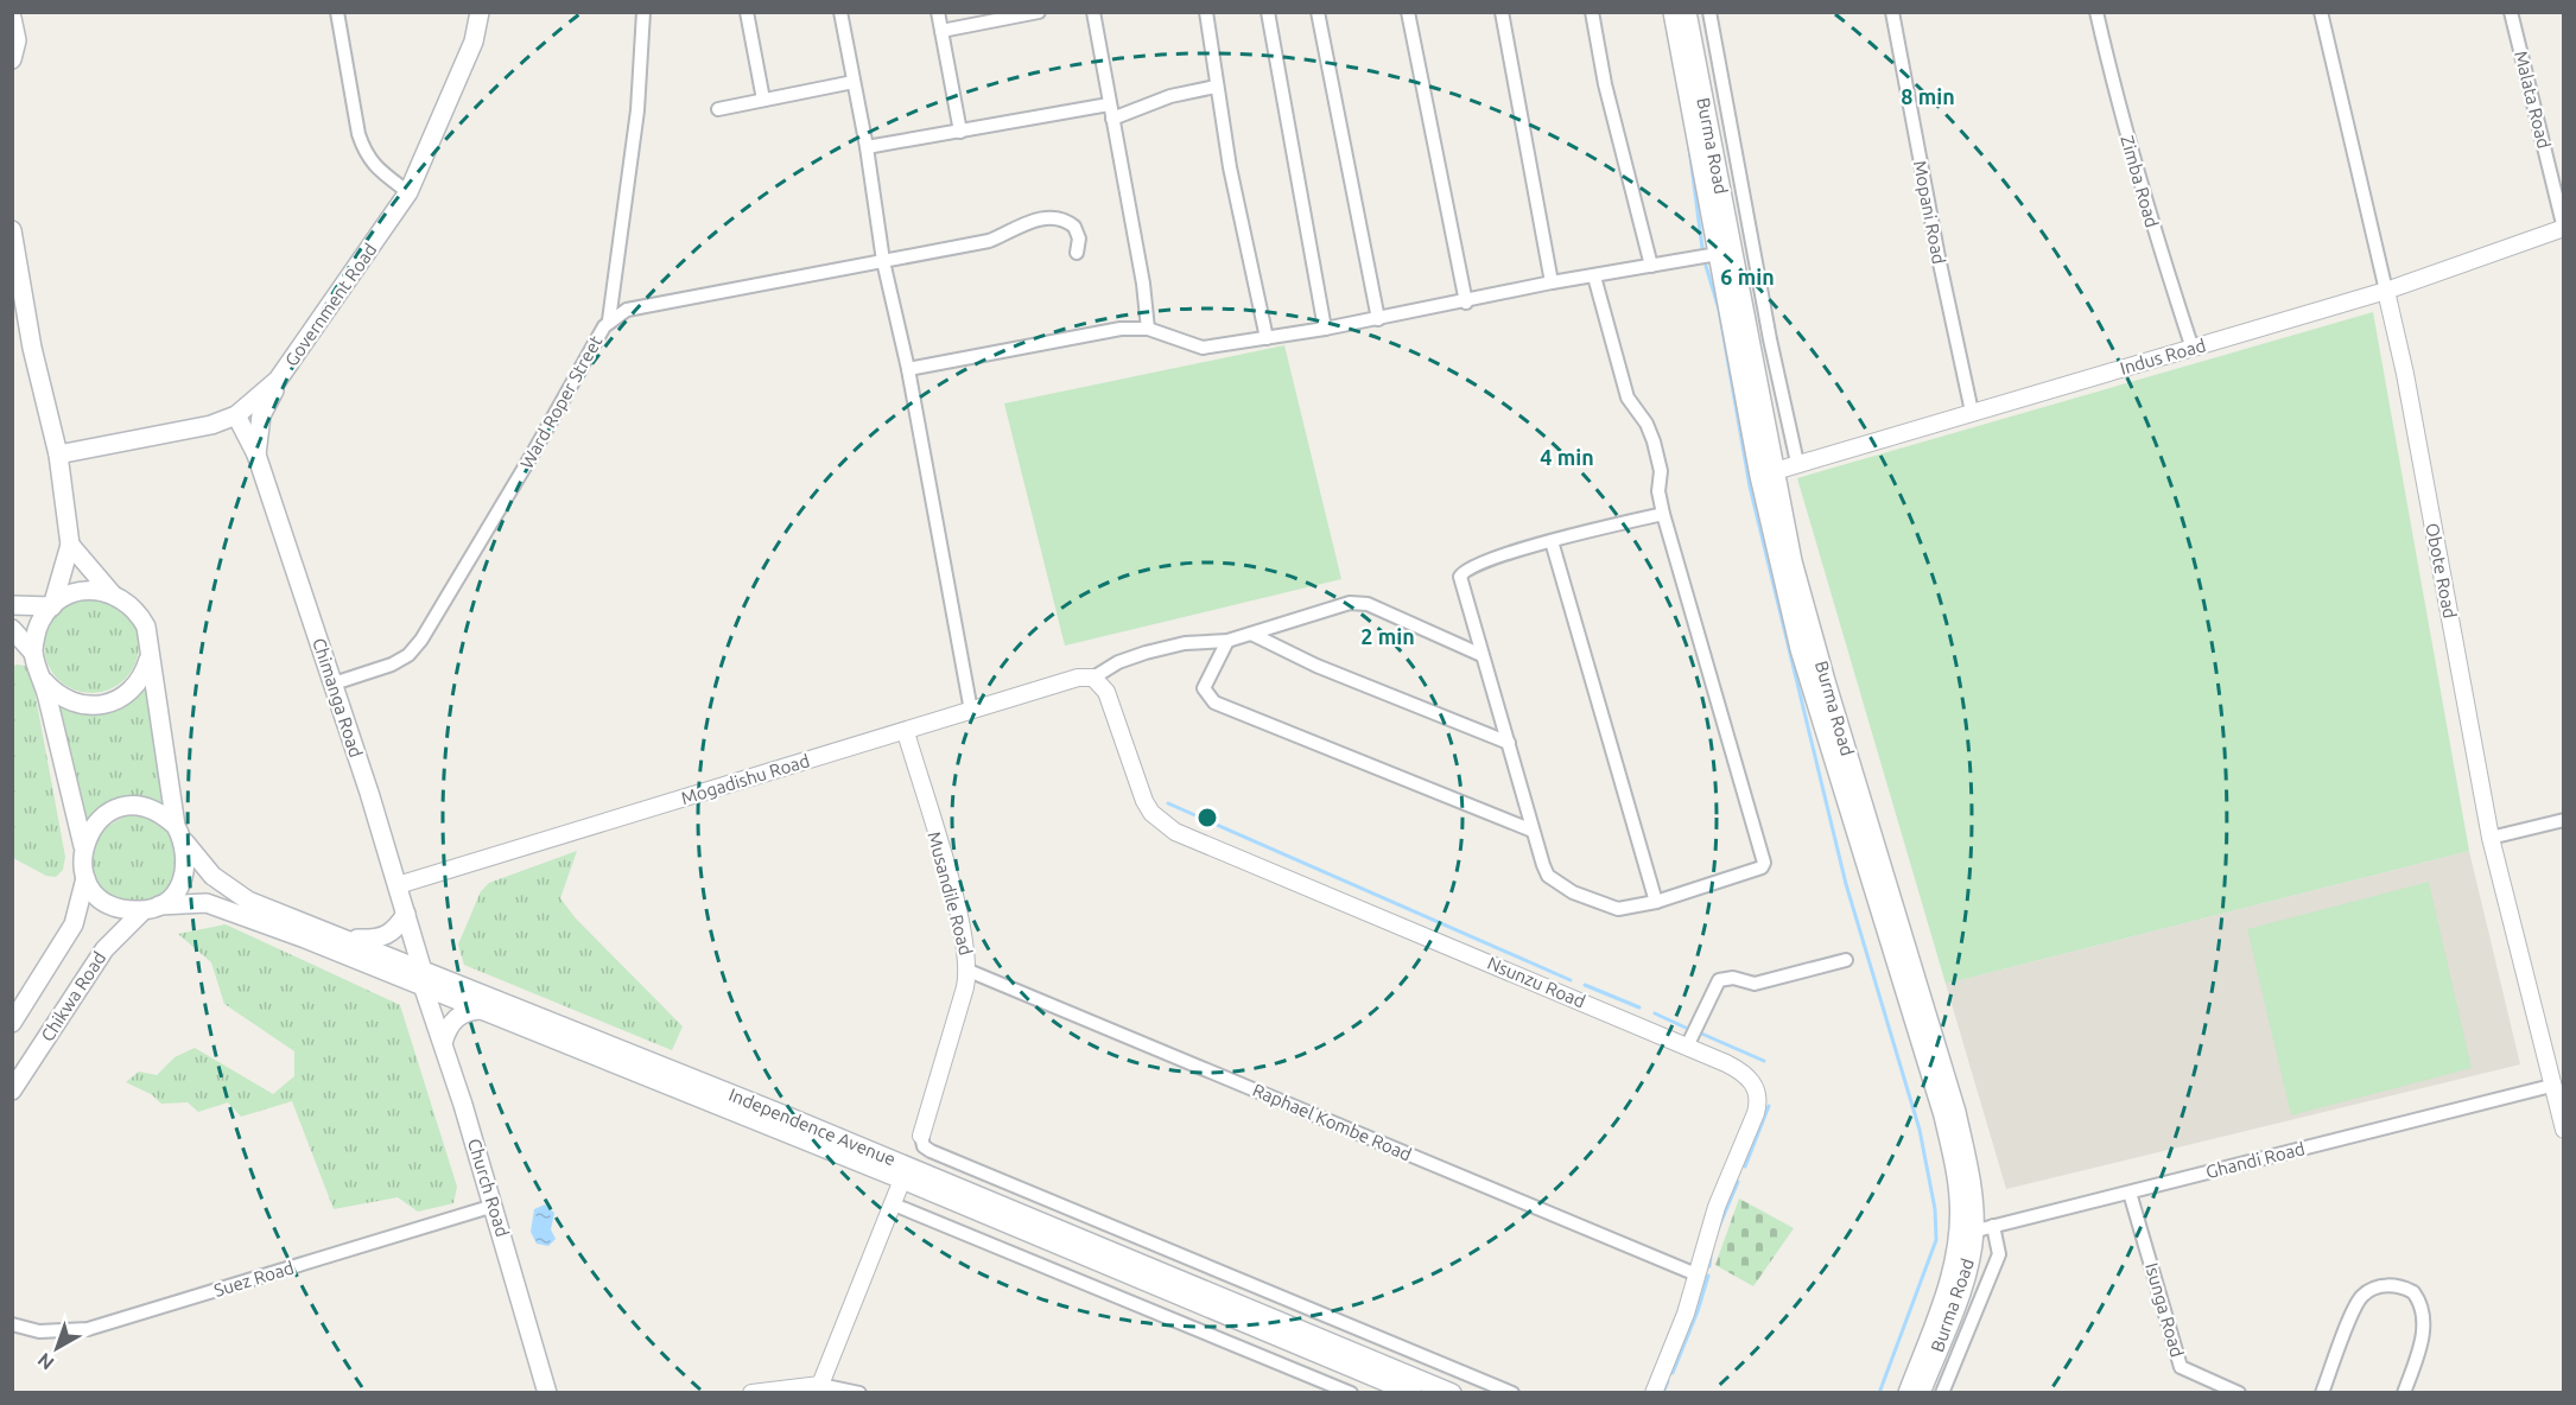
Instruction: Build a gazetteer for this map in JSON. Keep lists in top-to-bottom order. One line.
{"streets":{"main road":["Burma Road","Government Road","Chimanga Road","Chikwa Road","Independence Avenue","Church Road"],"street":["Malata Road","Zimba Road","Mopani Road","Indus Road","Ward Roper Street","Obote Road","Mogadishu Road","Musandile Road","Nsunzu Road","Raphael Kombe Road","Ghandi Road","Suez Road","Isunga Road"]},"crossings":[["Malata Road","Indus Road"],["Burma Road","Indus Road"],["Burma Road","Ghandi Road"],["Zimba Road","Indus Road"],["Mopani Road","Indus Road"],["Government Road","Chimanga Road"],["Indus Road","Obote Road"],["Ward Roper Street","Chimanga Road"],["Obote Road","Ghandi Road"],["Chimanga Road","Mogadishu Road"],["Chimanga Road","Independence Avenue"],["Chimanga Road","Church Road"],["Mogadishu Road","Musandile Road"],["Mogadishu Road","Nsunzu Road"],["Musandile Road","Raphael Kombe Road"],["Nsunzu Road","Raphael Kombe Road"],["Chikwa Road","Independence Avenue"],["Independence Avenue","Church Road"],["Ghandi Road","Isunga Road"],["Church Road","Suez Road"]],"north":"bottom left","rings":["8 min","6 min","4 min","2 min"]}
